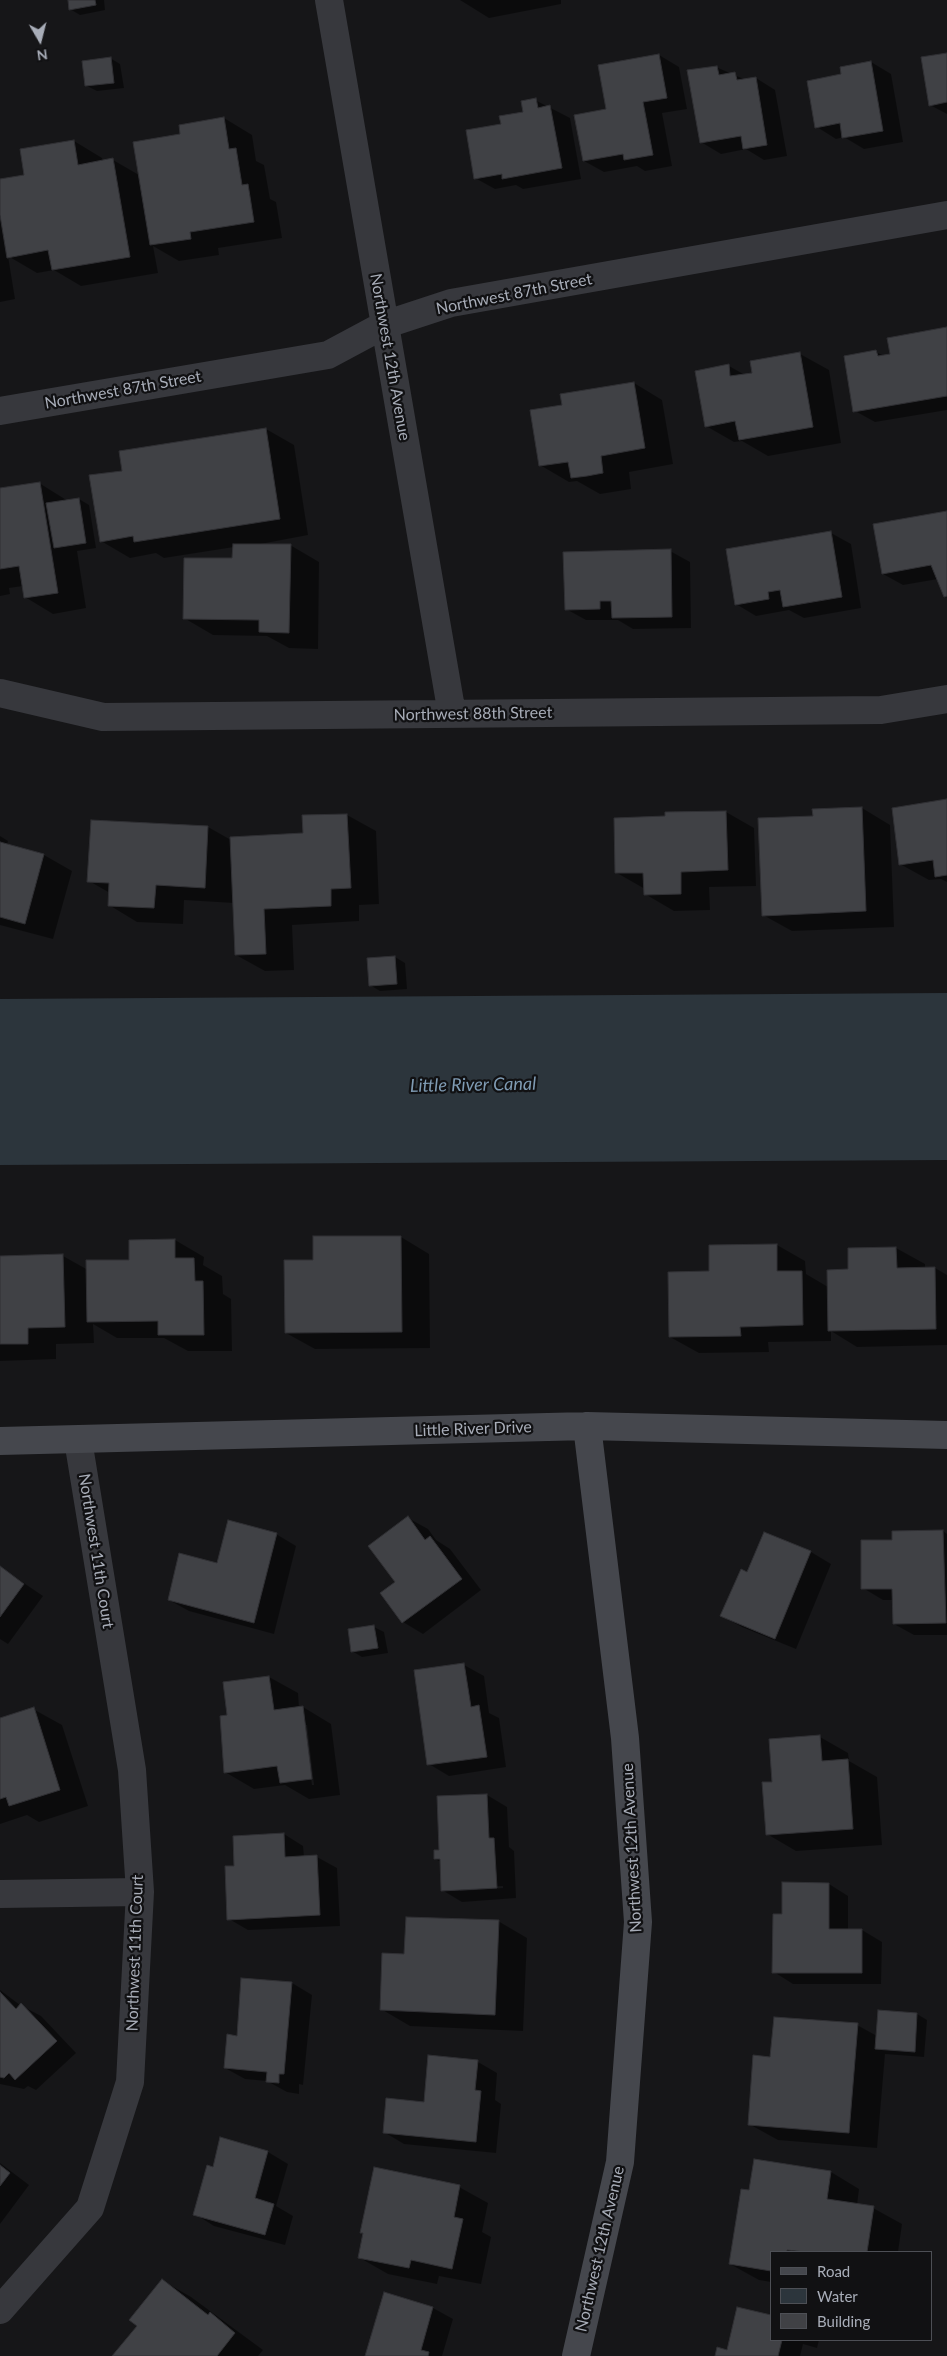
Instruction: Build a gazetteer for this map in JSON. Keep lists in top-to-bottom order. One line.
{"streets":{"street":["Northwest 87th Street","Northwest 12th Avenue","Northwest 88th Street","Little River Drive","Northwest 11th Court"]},"crossings":[["Northwest 87th Street","Northwest 12th Avenue"],["Northwest 12th Avenue","Northwest 88th Street"],["Northwest 12th Avenue","Little River Drive"],["Little River Drive","Northwest 11th Court"]],"water":["Little River Canal"],"legend":["Road","Water","Building"],"north":"bottom"}
